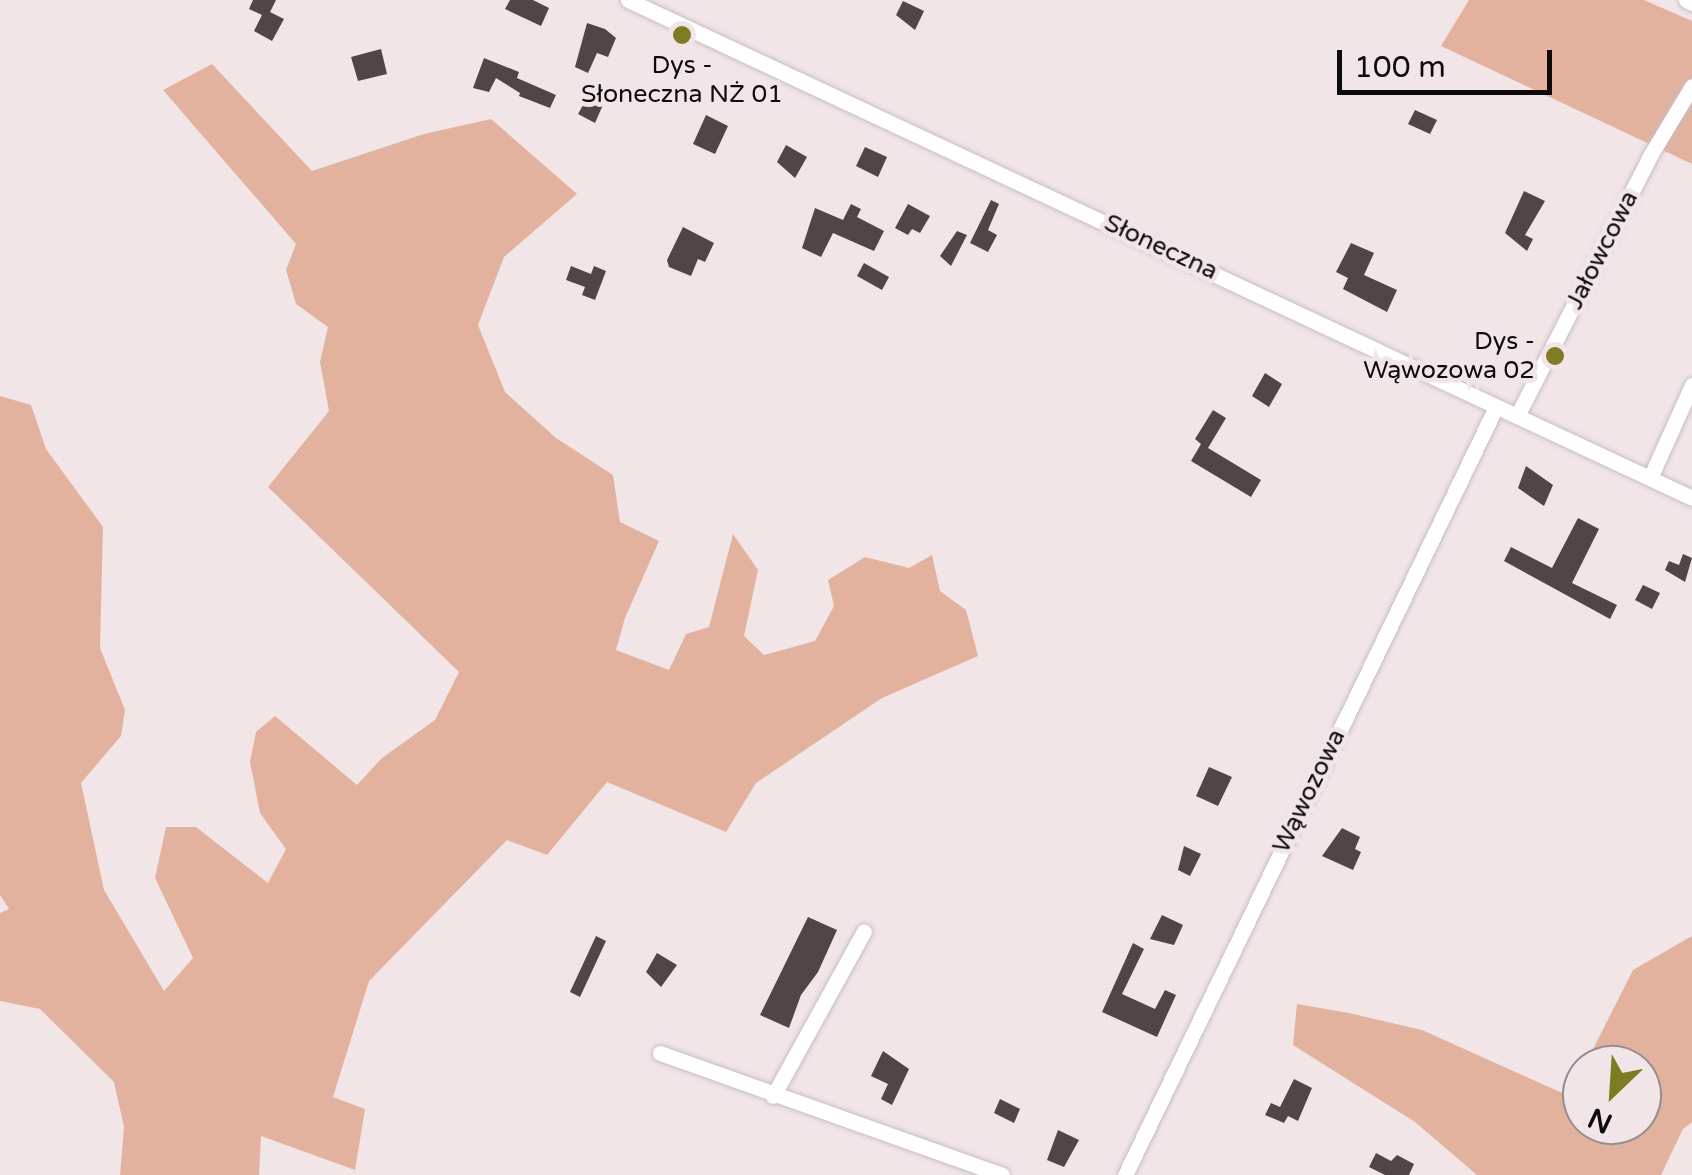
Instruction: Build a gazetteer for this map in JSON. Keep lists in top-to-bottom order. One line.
{"streets":{"street":["Słoneczna","Jałowcowa","Wąwozowa"]},"crossings":[["Słoneczna","Jałowcowa"],["Słoneczna","Wąwozowa"]],"places":["Dys - Słoneczna NŻ 01","Dys - Wąwozowa 02"],"scale_bar":"100 m","north":"bottom left"}
